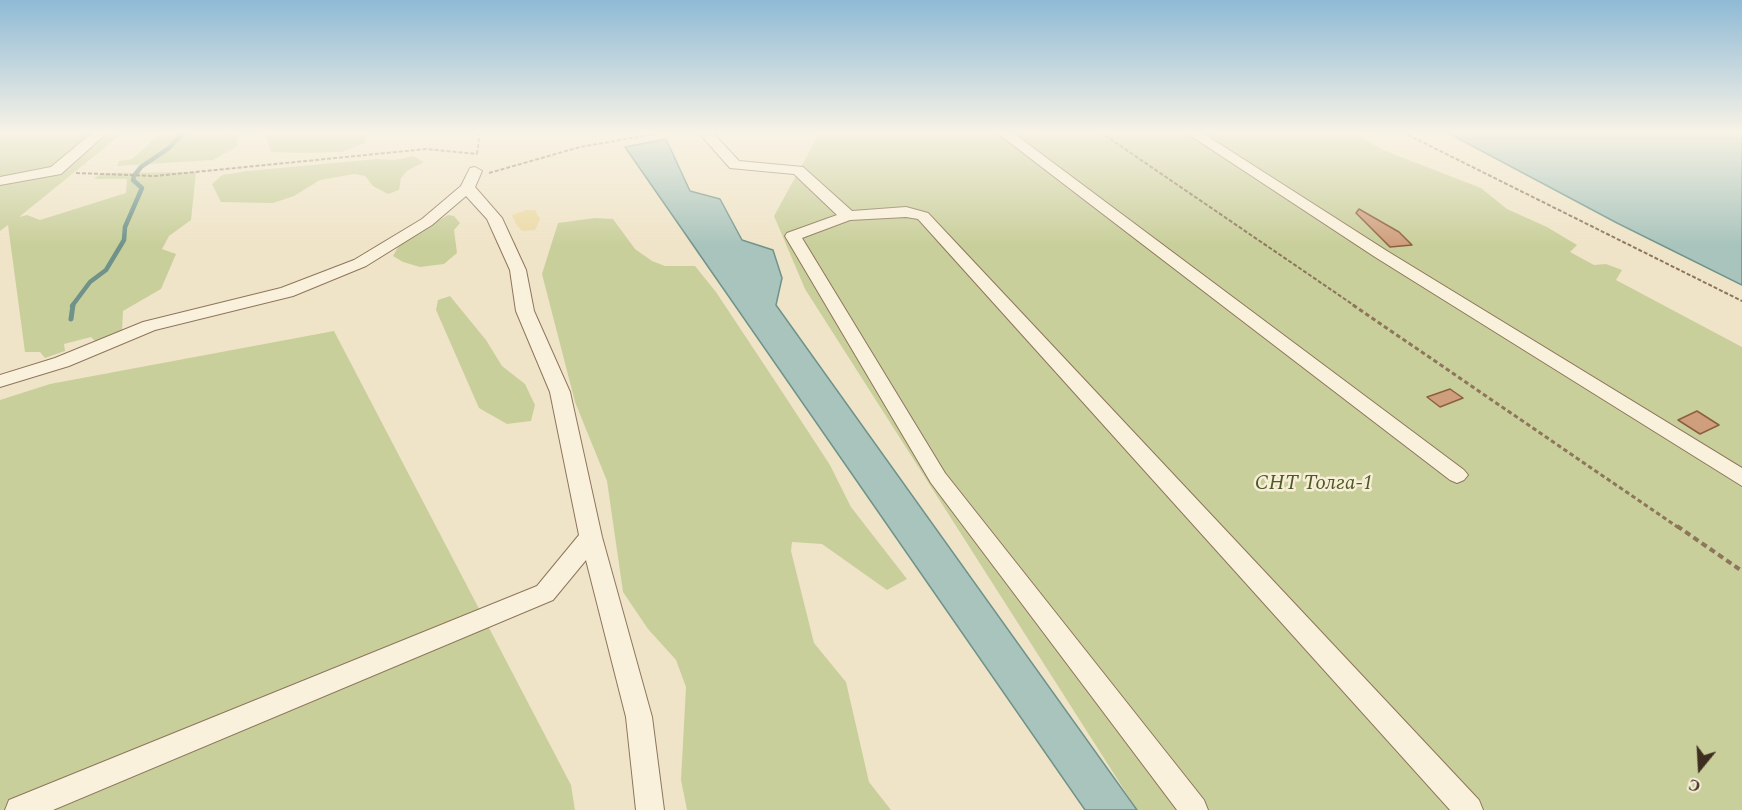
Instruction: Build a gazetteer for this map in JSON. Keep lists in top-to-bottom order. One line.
{"parks":["СНТ Толга-1"],"north":"bottom"}
